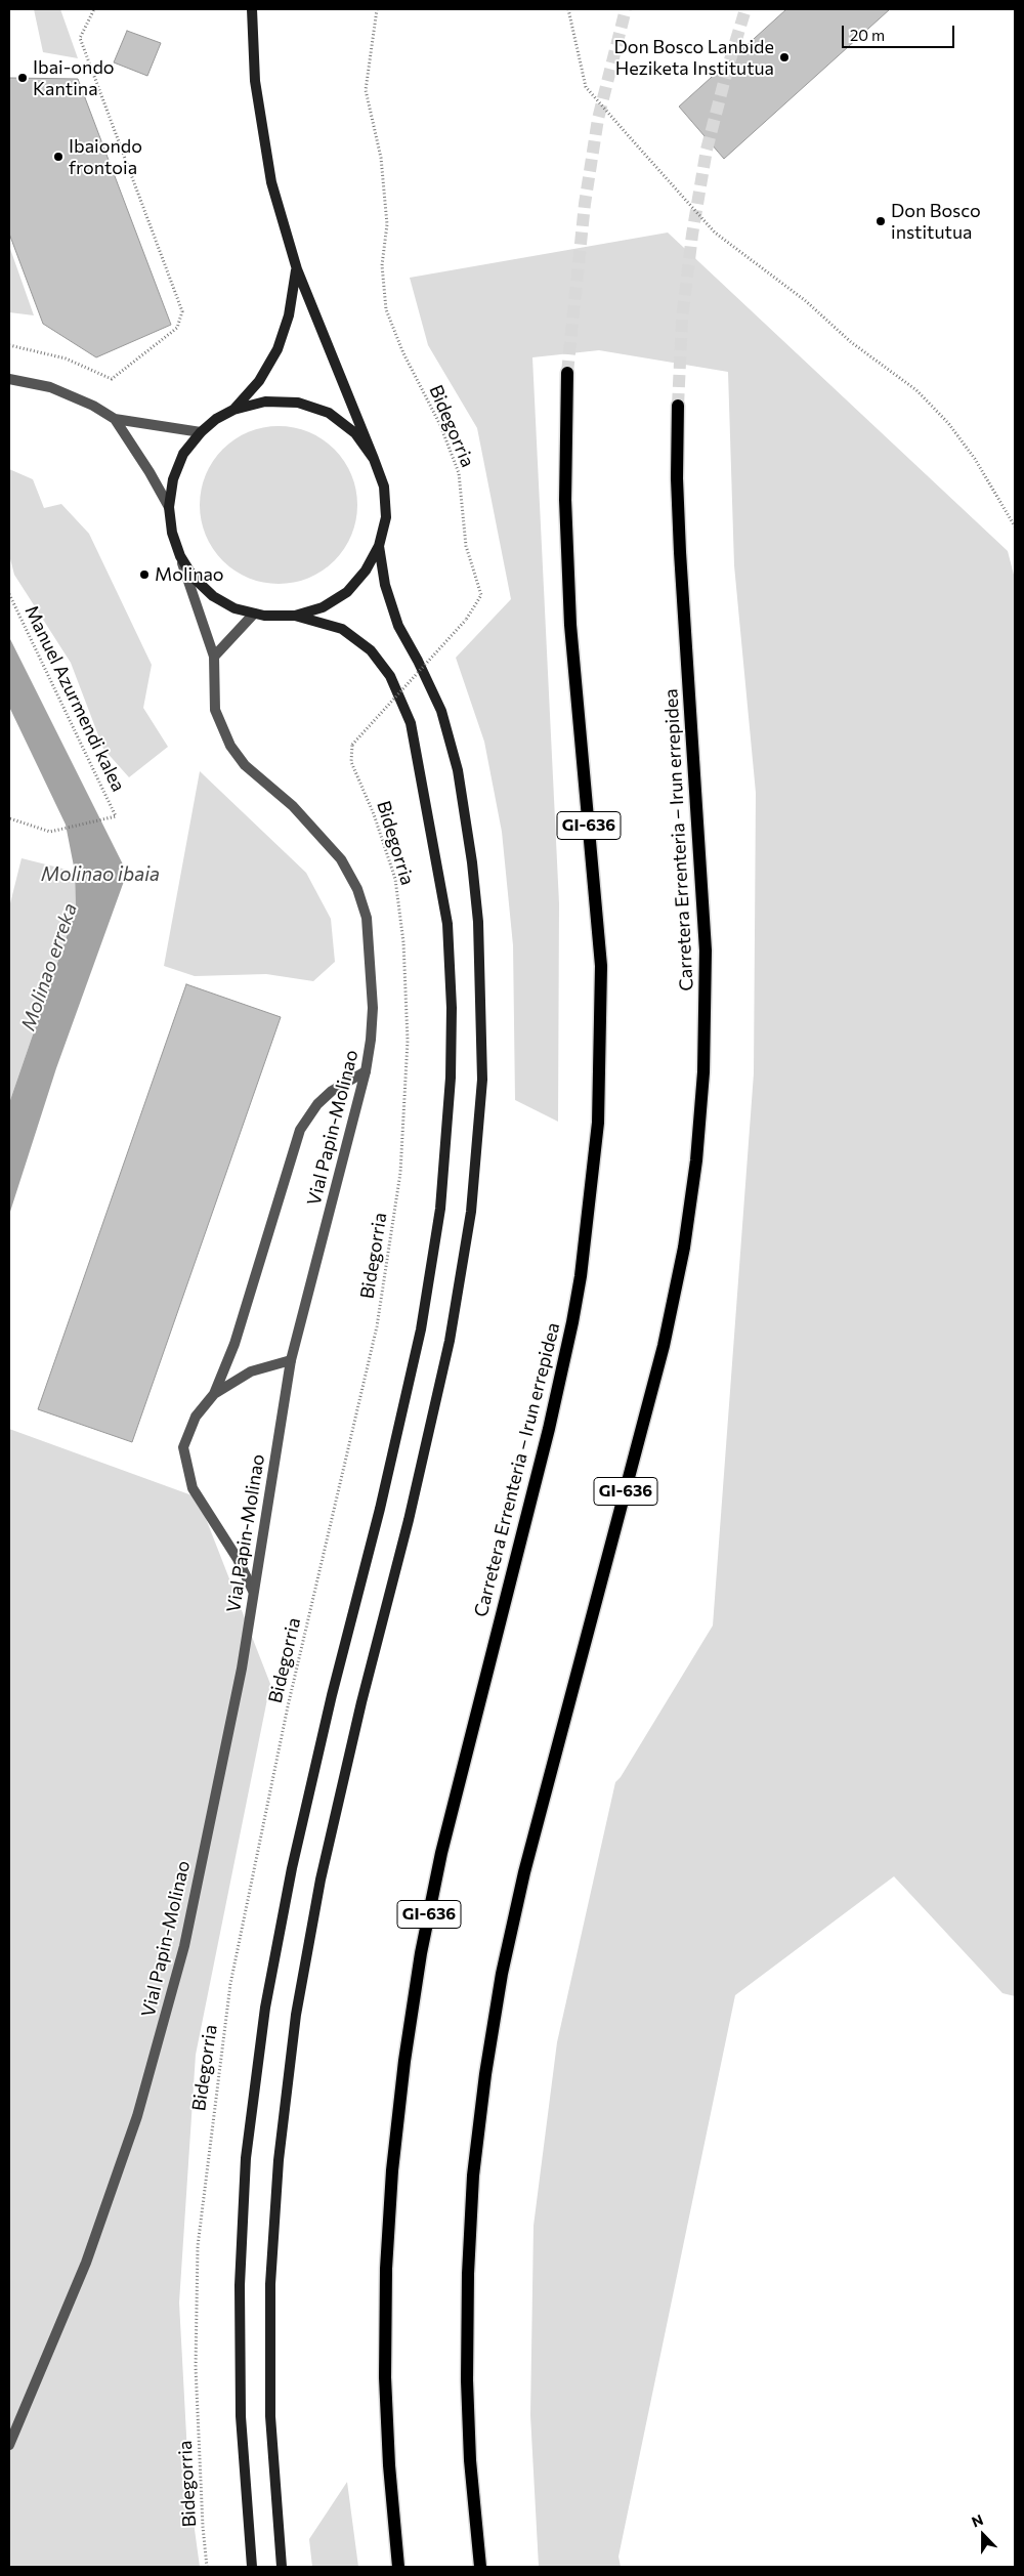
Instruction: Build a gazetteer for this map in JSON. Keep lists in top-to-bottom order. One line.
{"streets":{"main road":["GI-636","Carretera Errenteria – Irun errepidea"],"street":["Vial Papin-Molinao"],"path":["Bidegorria","Manuel Azurmendi kalea"]},"water":["Molinao ibaia","Molinao erreka"],"places":["Don Bosco Lanbide Heziketa Institutua","Ibai-ondo Kantina","Ibaiondo frontoia","Don Bosco institutua","Molinao"],"scale_bar":"20 m","north":"top"}
